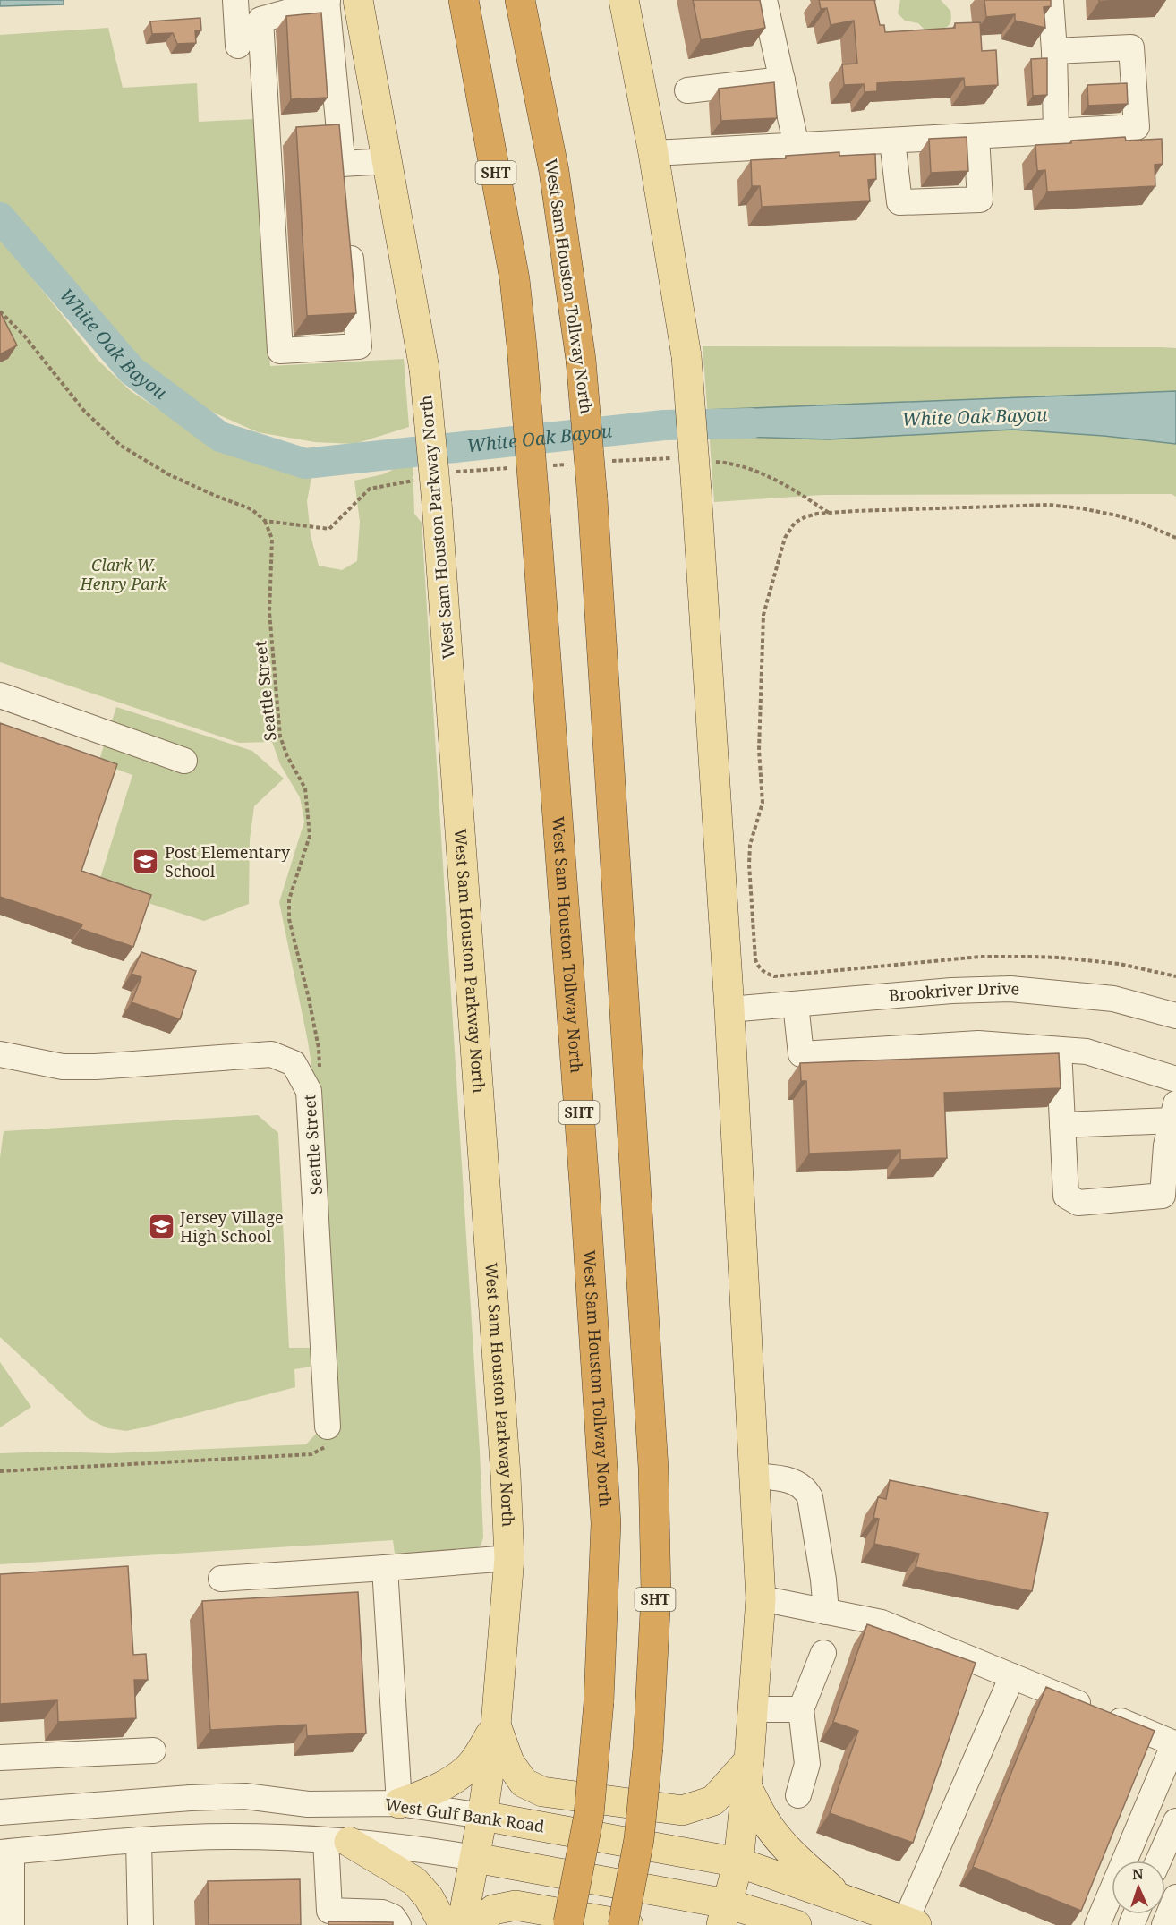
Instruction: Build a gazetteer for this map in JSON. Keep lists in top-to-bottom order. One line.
{"streets":{"highway":["SHT","West Sam Houston Tollway North"],"main road":["West Sam Houston Parkway North","West Gulf Bank Road"],"street":["Brookriver Drive"],"path":["Seattle Street"]},"crossings":[["West Sam Houston Parkway North","West Gulf Bank Road"]],"water":["White Oak Bayou"],"parks":["Clark W. Henry Park"],"places":{"school or university":["Post Elementary School","Jersey Village High School"]},"north":"top"}
